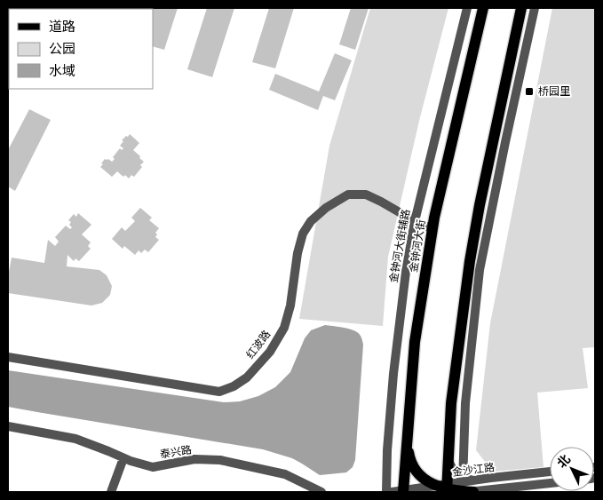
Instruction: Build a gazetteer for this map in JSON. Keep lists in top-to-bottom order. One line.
{"streets":{"main road":["金钟河大街"],"street":["金钟河大街辅路","红波路","泰兴路","金沙江路"]},"crossings":[["金钟河大街辅路","红波路"],["金钟河大街","红波路"]],"places":{"transit":["桥园里"]},"legend":["道路","公园","水域"],"north":"top left"}
